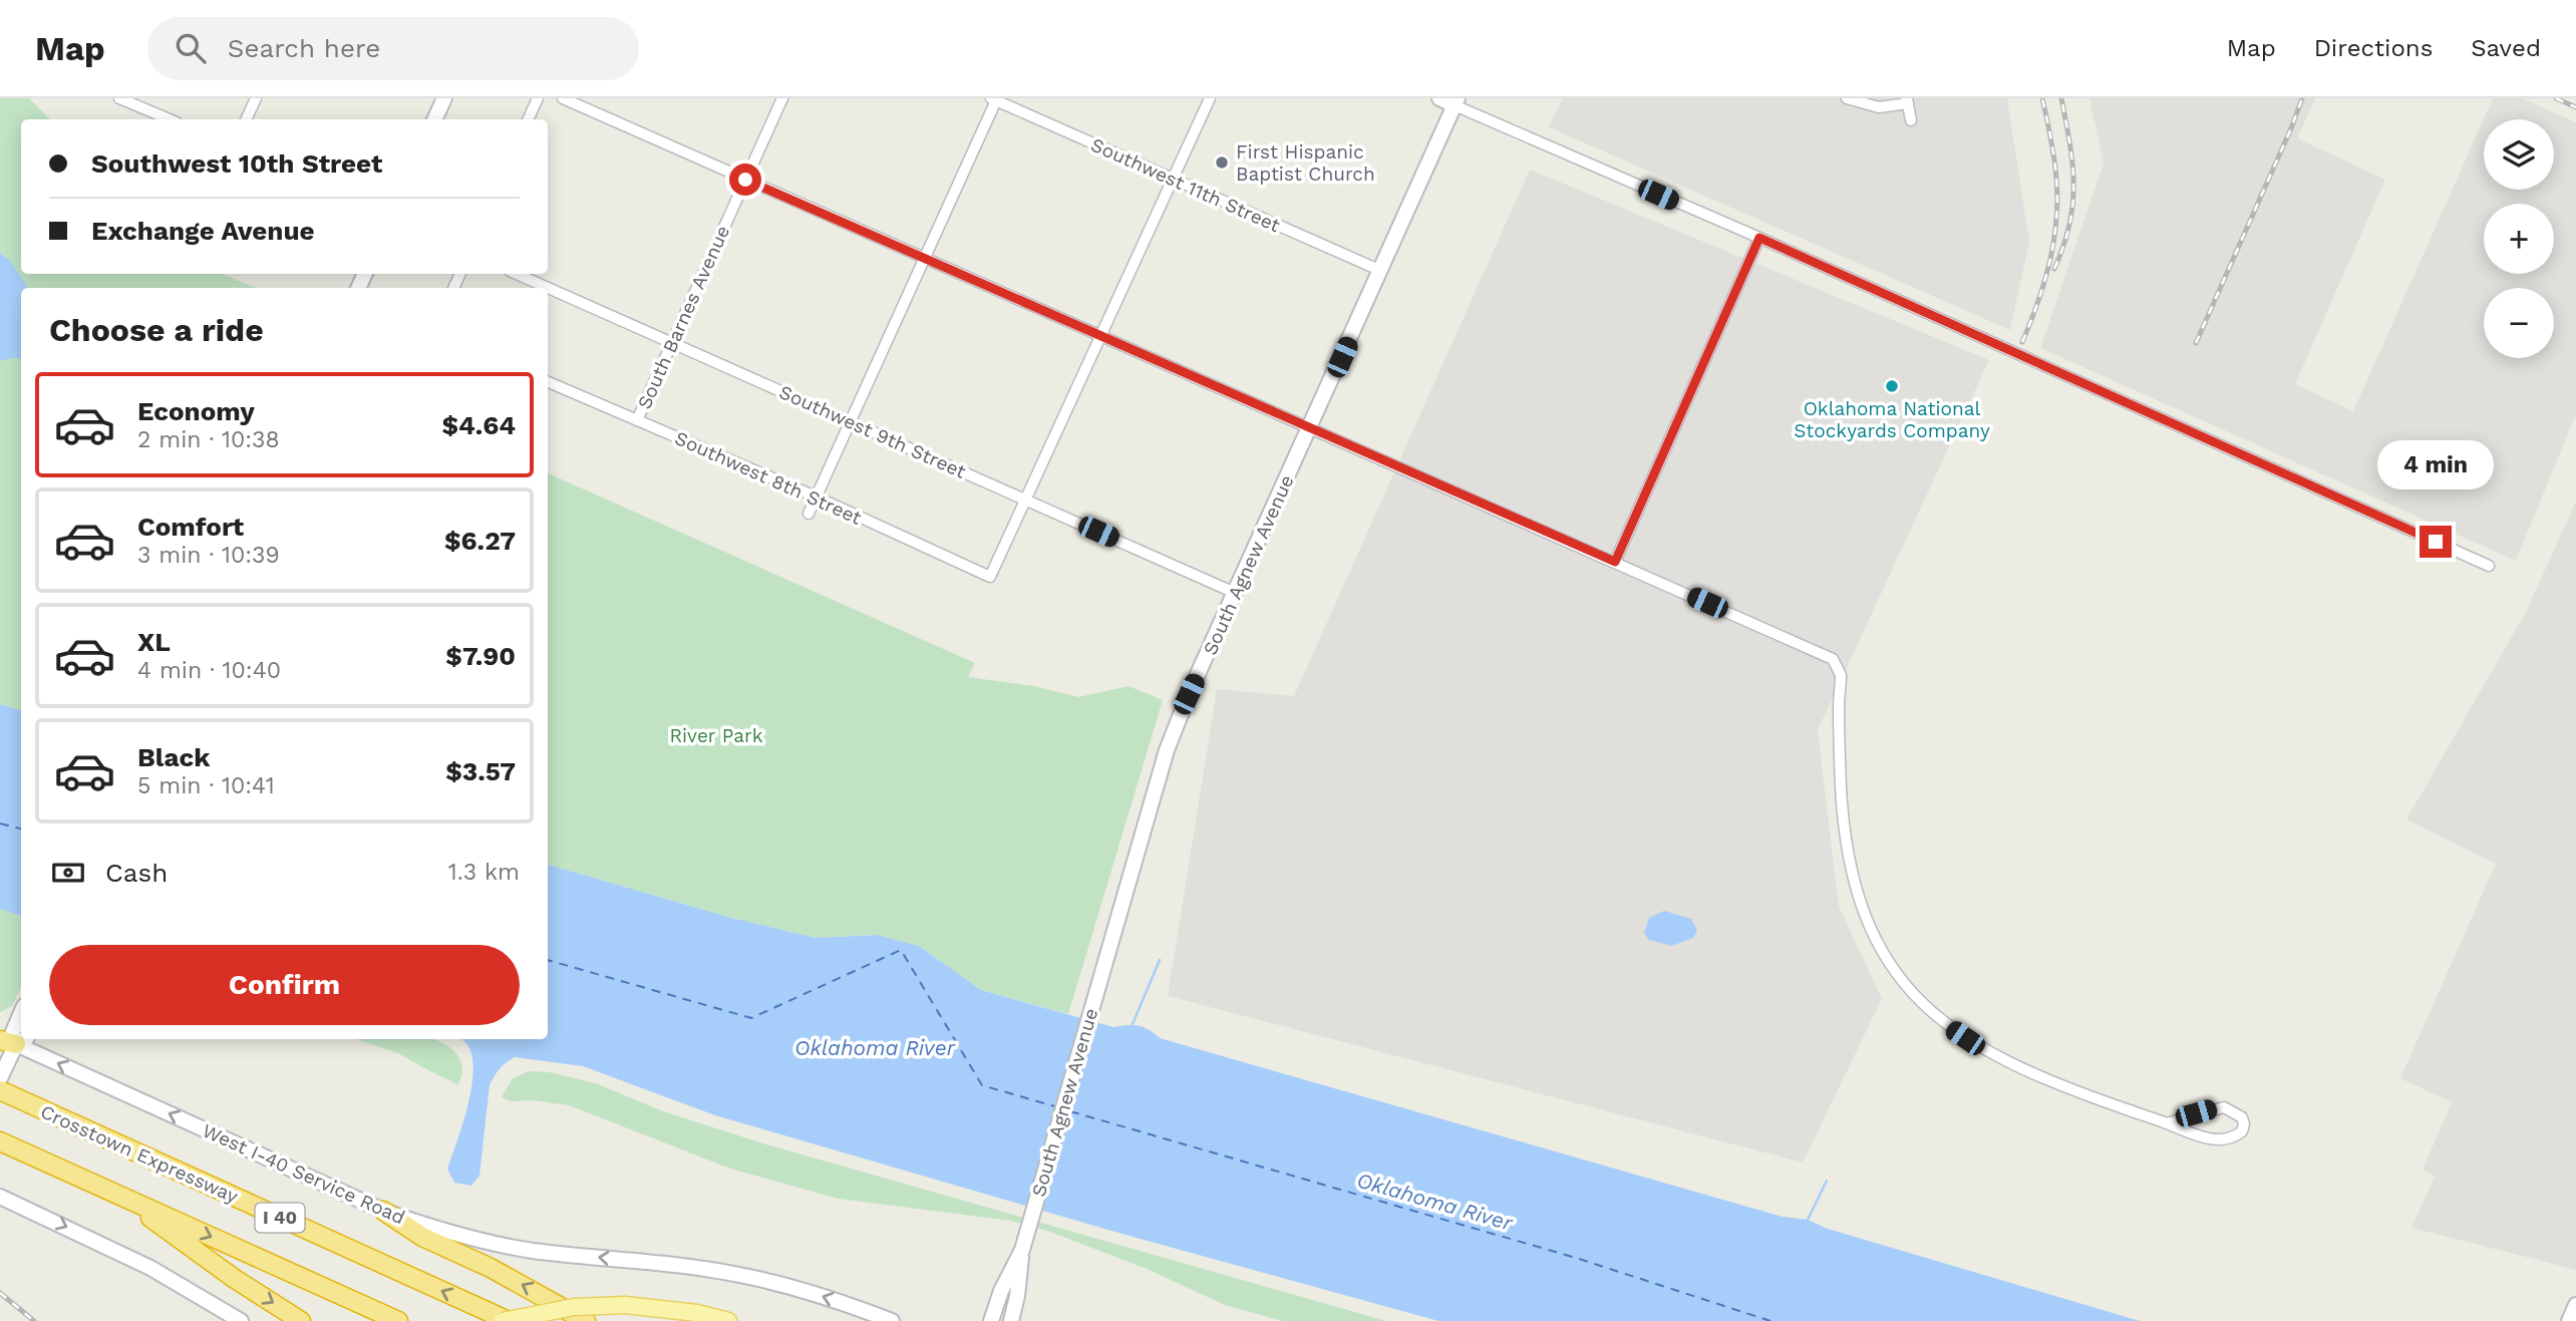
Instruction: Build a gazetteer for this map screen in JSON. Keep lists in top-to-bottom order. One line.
{"streets":{"highway":["Crosstown Expressway","I 40"],"main road":["South Agnew Avenue","West I-40 Service Road"],"street":["Southwest 11th Street","South Barnes Avenue","Southwest 9th Street","Southwest 8th Street"]},"crossings":[["Southwest 11th Street","South Agnew Avenue"],["South Barnes Avenue","Southwest 9th Street"],["South Barnes Avenue","Southwest 8th Street"],["Southwest 9th Street","Southwest 8th Street"],["Southwest 9th Street","South Agnew Avenue"]],"one_way":["West I-40 Service Road"],"water":["Oklahoma River"],"parks":["River Park"],"places":["First Hispanic Baptist Church","Oklahoma National Stockyards Company"],"page":{"header":"Map","search":"Search here","nav":["Map","Directions","Saved"],"map_buttons":["+","−"],"banner":["Southwest 10th Street","Exchange Avenue"],"heading":"Choose a ride","list":[{"name":"Economy","note":"2 min · 10:38","value":"$4.64"},{"name":"Comfort","note":"3 min · 10:39","value":"$6.27"},{"name":"XL","note":"4 min · 10:40","value":"$7.90"},{"name":"Black","note":"5 min · 10:41","value":"$3.57"}],"bubble":"4 min","pay":["Cash","1.3 km"],"buttons":"Confirm"}}
